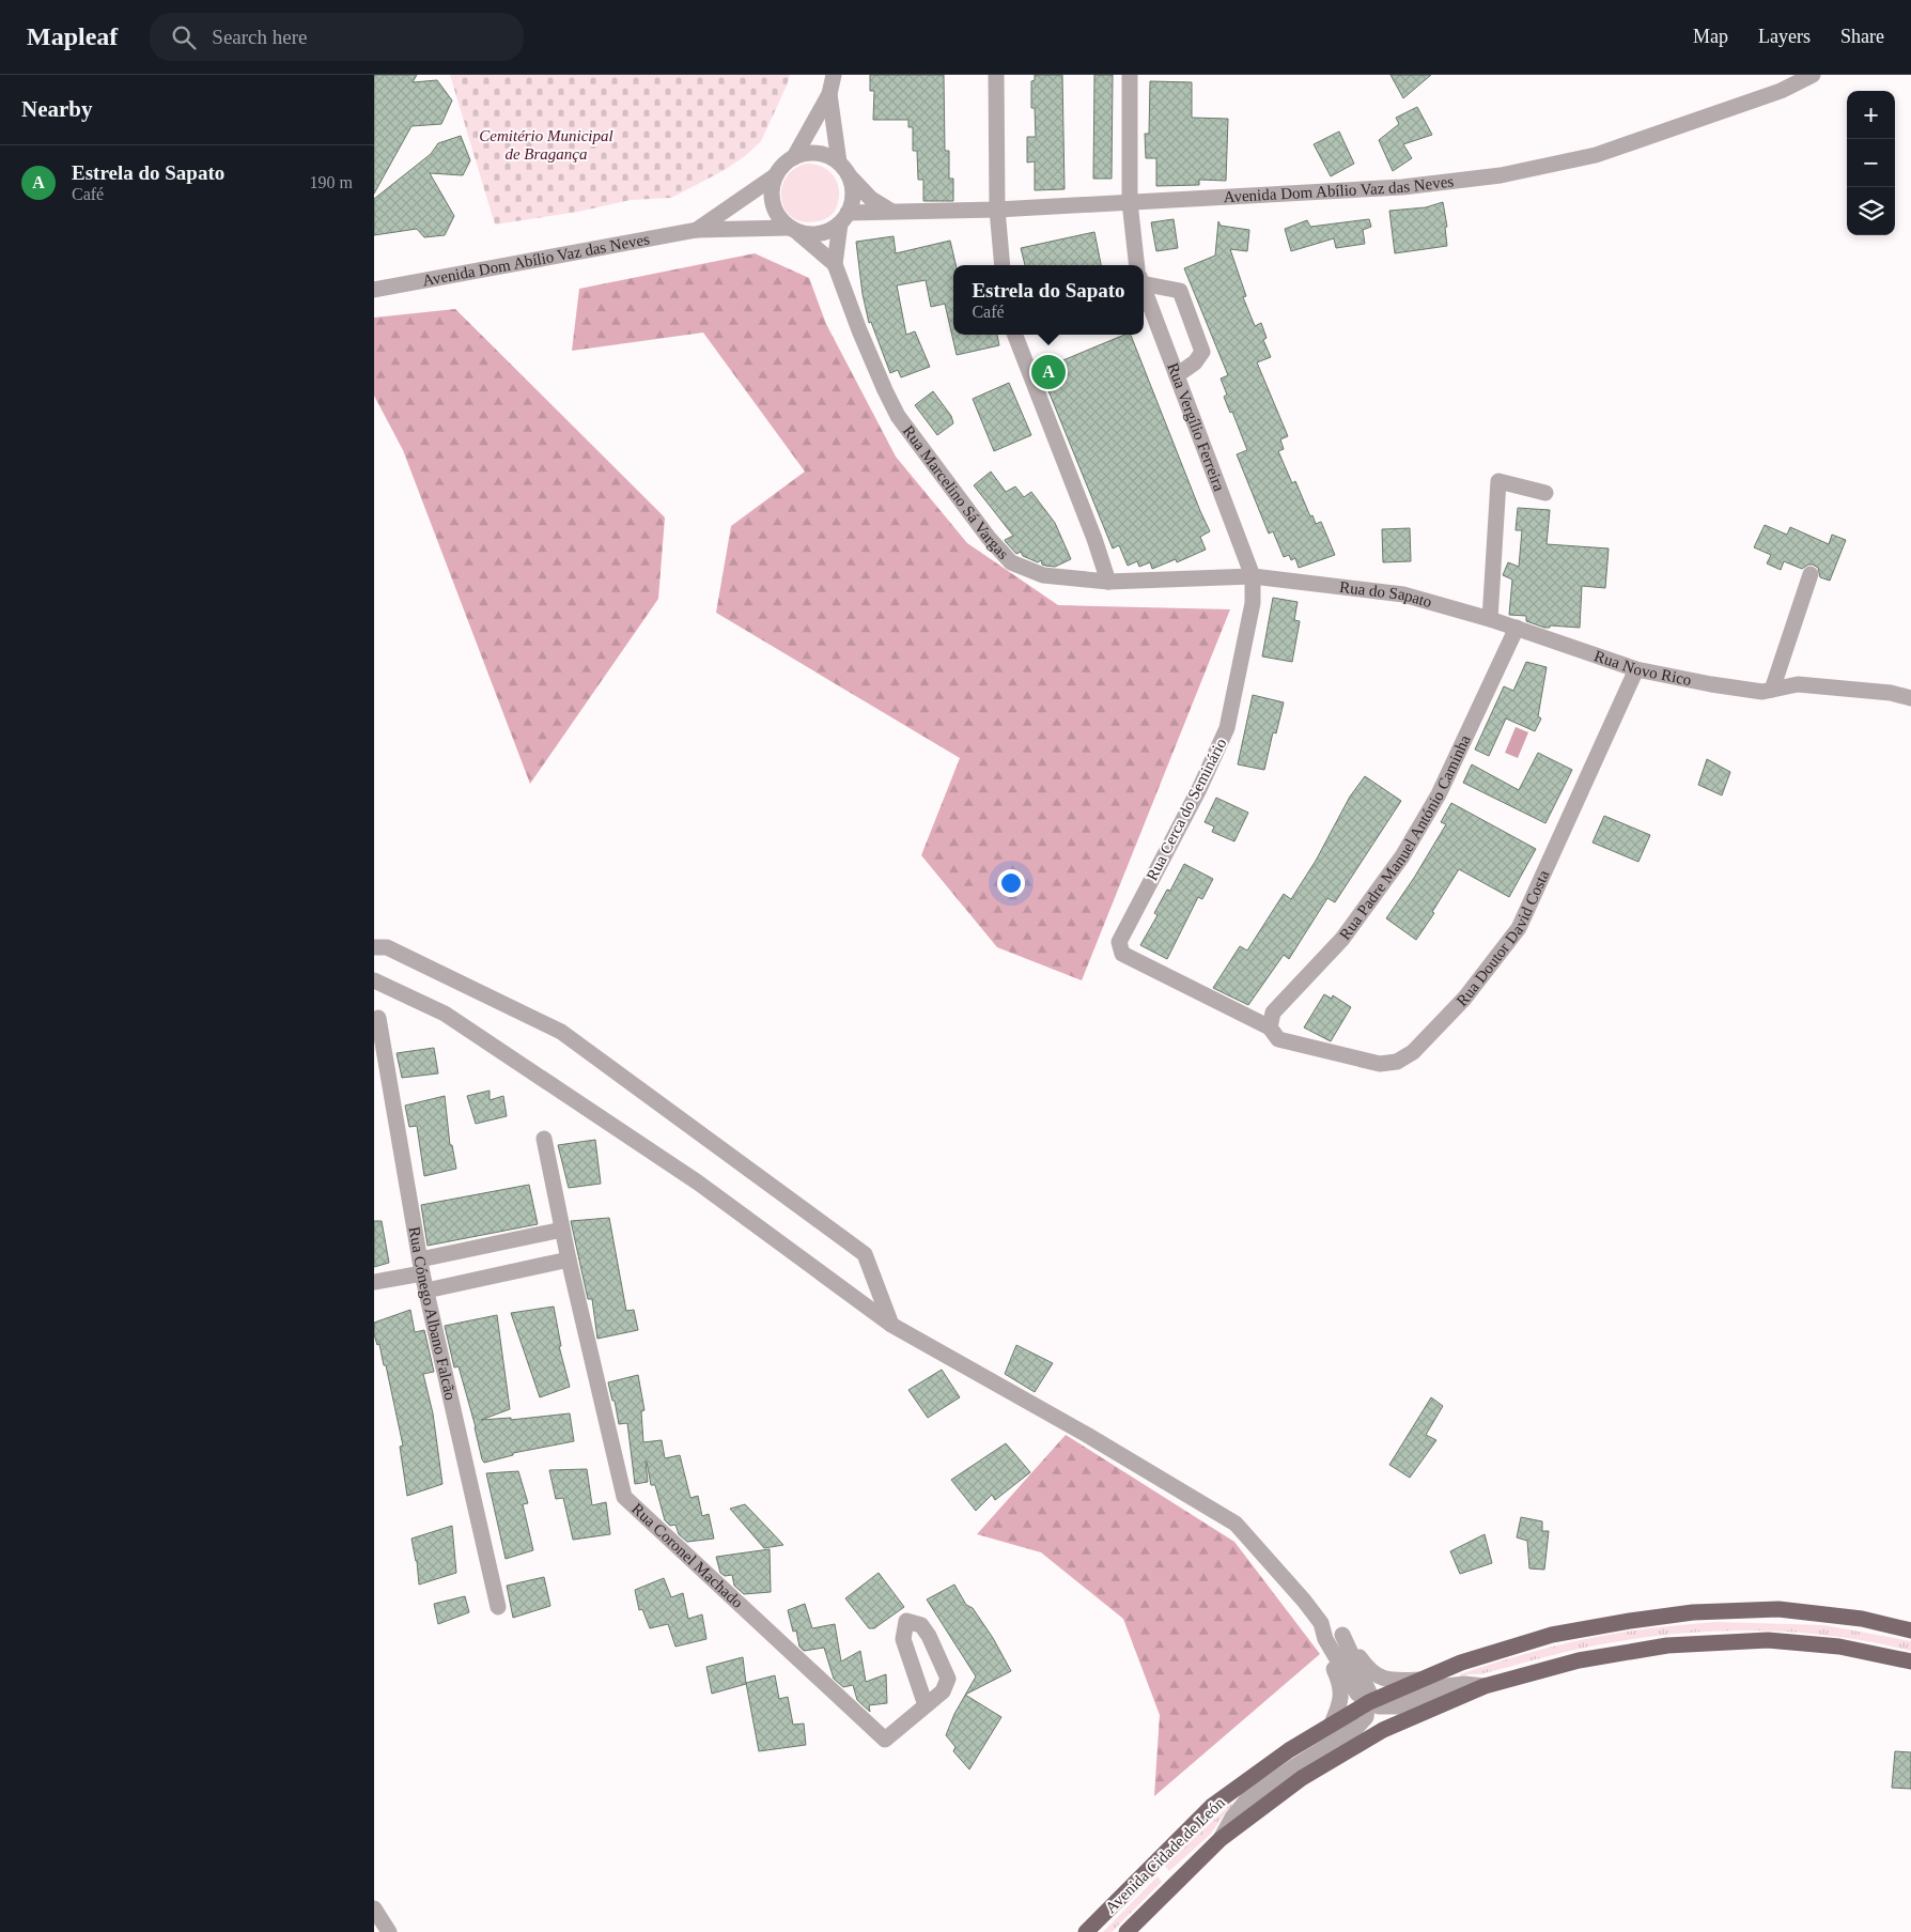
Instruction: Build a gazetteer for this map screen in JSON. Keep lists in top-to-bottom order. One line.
{"streets":{"main road":["Avenida Cidade de León"],"street":["Avenida Dom Abílio Vaz das Neves","Rua Vergílio Ferreira","Rua Marcelino Sá Vargas","Rua do Sapato","Rua Novo Rico","Rua Cerca do Seminário","Rua Padre Manuel António Caminha","Rua Doutor David Costa","Rua Cónego Albano Falcão","Rua Coronel Machado"]},"crossings":[["Avenida Dom Abílio Vaz das Neves","Rua Vergílio Ferreira"],["Avenida Dom Abílio Vaz das Neves","Rua Marcelino Sá Vargas"],["Rua Vergílio Ferreira","Rua Marcelino Sá Vargas"],["Rua Vergílio Ferreira","Rua do Sapato"],["Rua Vergílio Ferreira","Rua Cerca do Seminário"],["Rua Marcelino Sá Vargas","Rua do Sapato"],["Rua Marcelino Sá Vargas","Rua Cerca do Seminário"],["Rua do Sapato","Rua Novo Rico"],["Rua do Sapato","Rua Cerca do Seminário"],["Rua do Sapato","Rua Padre Manuel António Caminha"],["Rua Novo Rico","Rua Padre Manuel António Caminha"],["Rua Novo Rico","Rua Doutor David Costa"],["Rua Cerca do Seminário","Rua Doutor David Costa"],["Rua Padre Manuel António Caminha","Rua Doutor David Costa"]],"parks":["Cemitério Municipal de Bragança"],"page":{"header":"Mapleaf","search":"Search here","nav":["Map","Layers","Share"],"heading":"Nearby","map_buttons":["+","−"],"list":[{"mark":"A","name":"Estrela do Sapato","note":"Café","value":"190 m"}],"popup":["Estrela do Sapato","Café"],"pins":"A"}}
